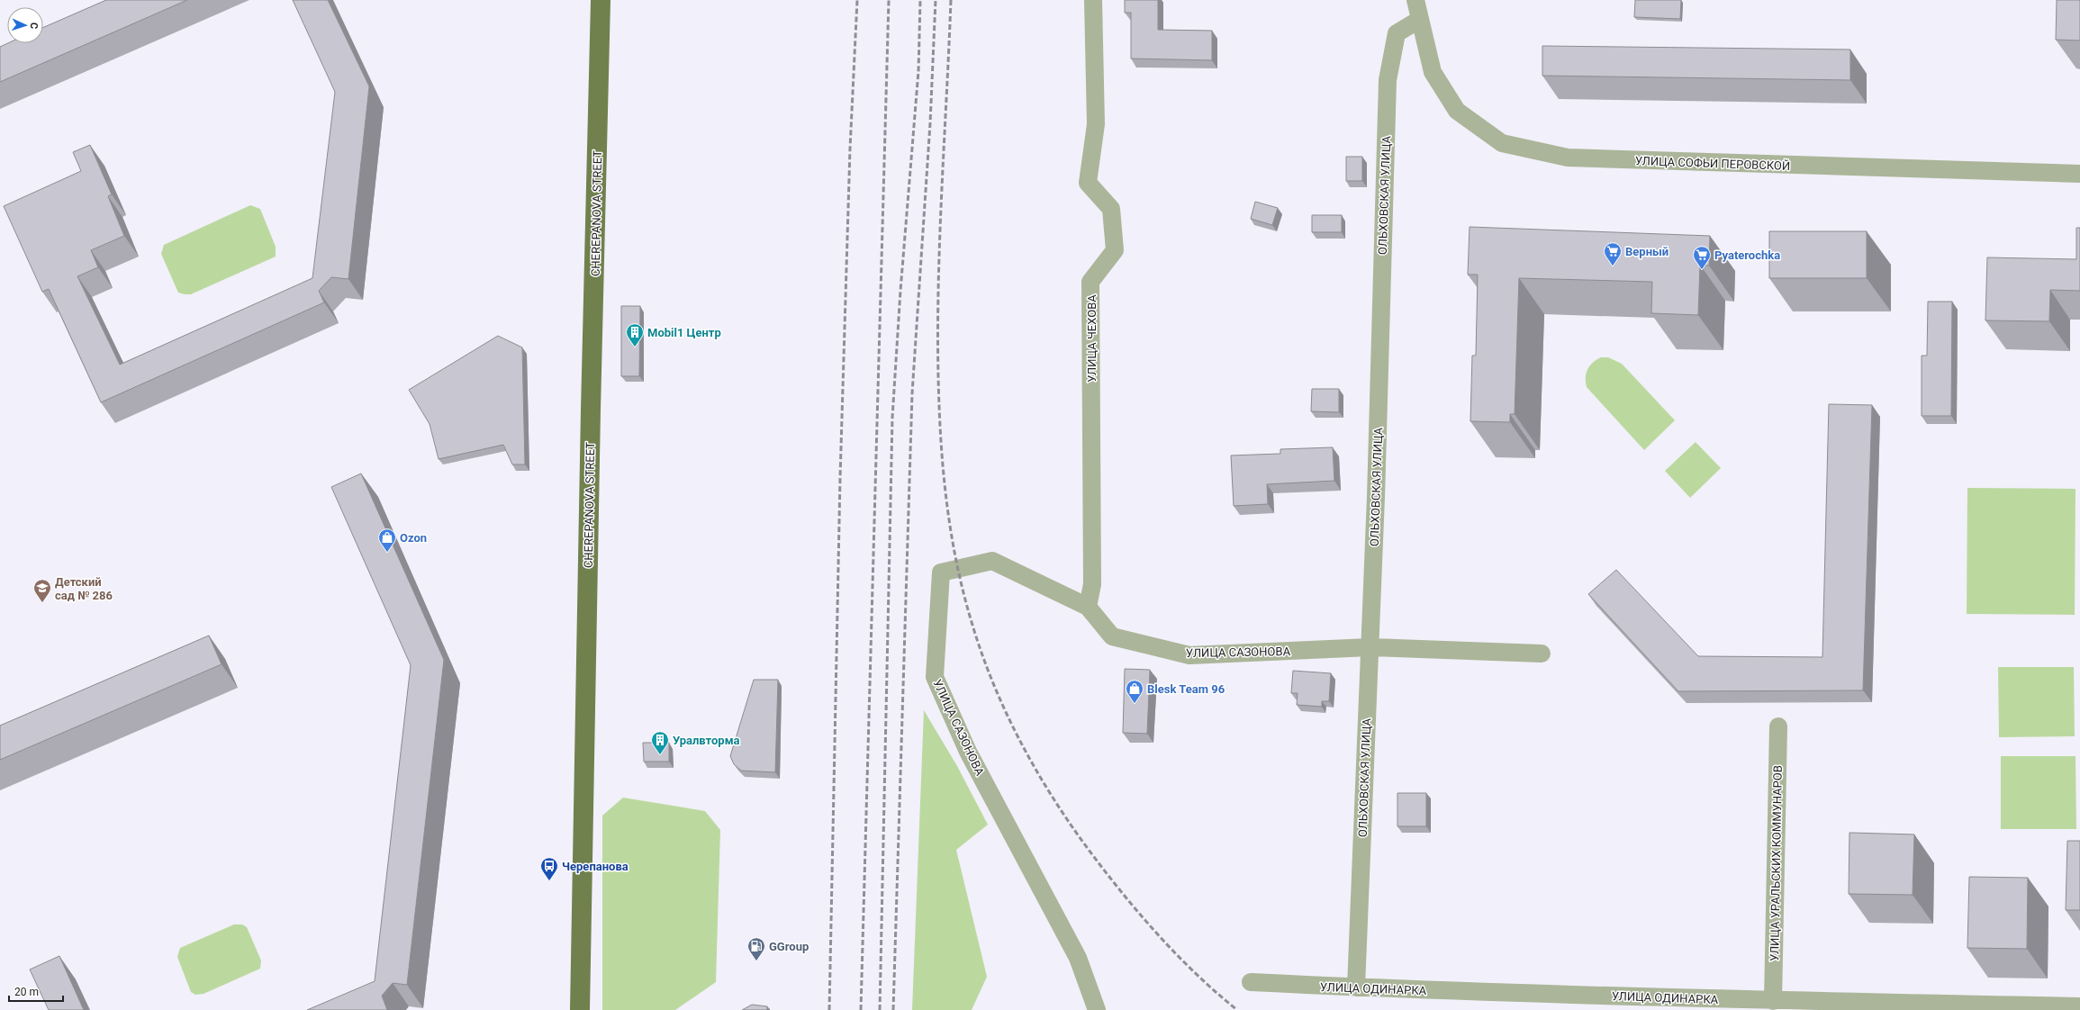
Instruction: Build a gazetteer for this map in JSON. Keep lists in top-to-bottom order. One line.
{"streets":{"main road":["CHEREPANOVA STREET"],"street":["УЛИЦА СОФЬИ ПЕРОВСКОЙ","ОЛЬХОВСКАЯ УЛИЦА","УЛИЦА ЧЕХОВА","УЛИЦА САЗОНОВА","УЛИЦА УРАЛЬСКИХ КОММУНАРОВ","УЛИЦА ОДИНАРКА"]},"crossings":[["УЛИЦА СОФЬИ ПЕРОВСКОЙ","ОЛЬХОВСКАЯ УЛИЦА"],["ОЛЬХОВСКАЯ УЛИЦА","УЛИЦА САЗОНОВА"],["ОЛЬХОВСКАЯ УЛИЦА","УЛИЦА ОДИНАРКА"],["УЛИЦА ЧЕХОВА","УЛИЦА САЗОНОВА"],["УЛИЦА УРАЛЬСКИХ КОММУНАРОВ","УЛИЦА ОДИНАРКА"]],"places":{"supermarket":["Верный","Pyaterochka"],"building":["Mobil1 Центр","Уралвторма"],"shop":["Ozon","Blesk Team 96"],"school or university":["Детский сад № 286"],"bus stop":["Черепанова"],"fuel station":["GGroup"]},"scale_bar":"20 m","north":"right"}
